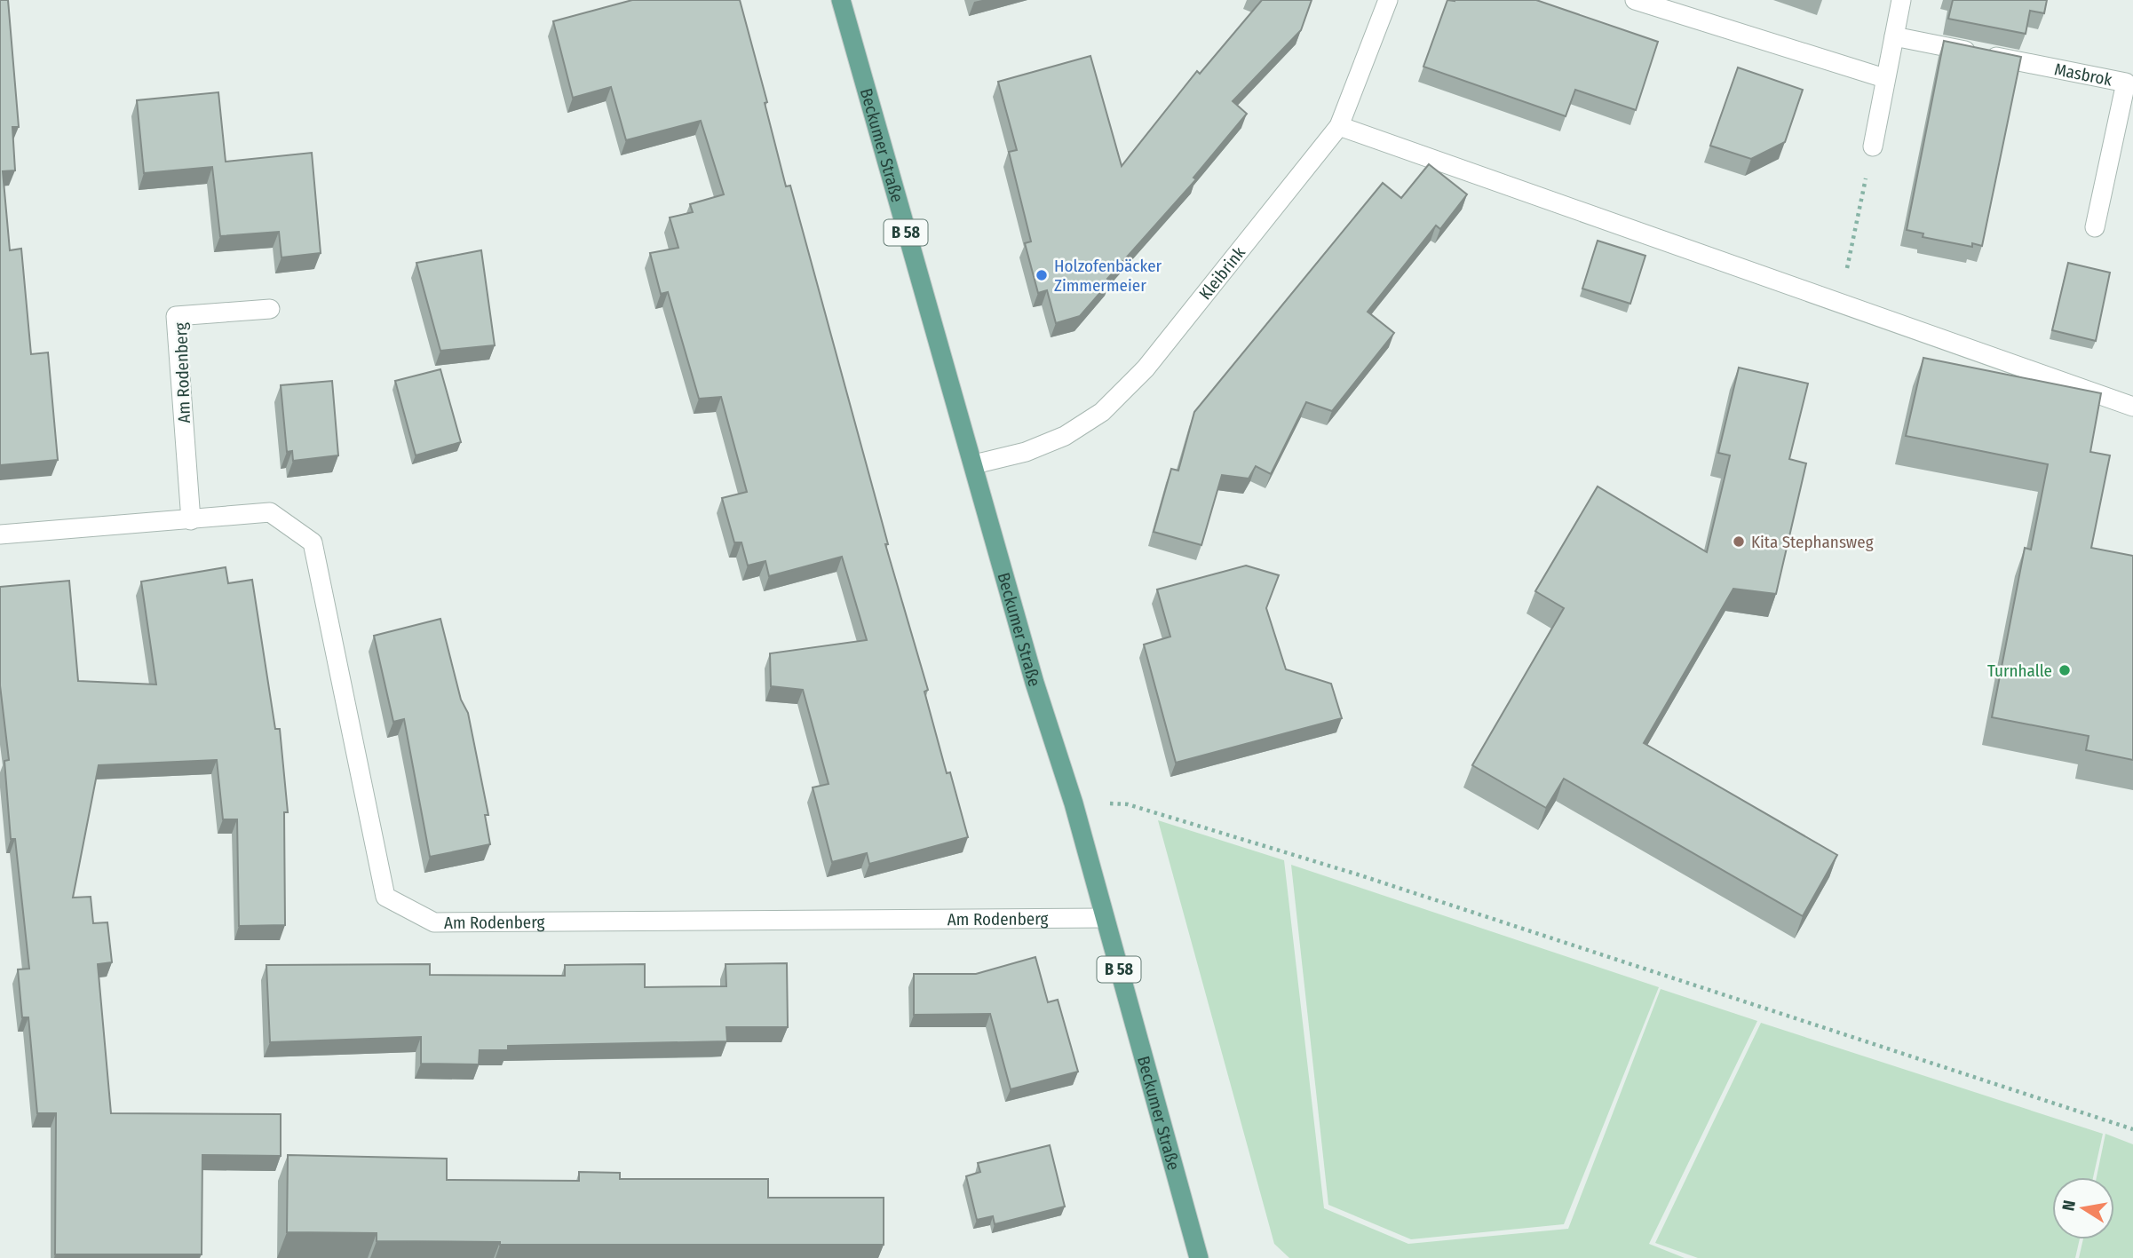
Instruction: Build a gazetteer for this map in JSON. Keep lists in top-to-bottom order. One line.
{"streets":{"main road":["Beckumer Straße","B 58"],"street":["Masbrok","Kleibrink","Am Rodenberg"]},"crossings":[["Beckumer Straße","Kleibrink"],["Beckumer Straße","Am Rodenberg"]],"places":["Holzofenbäcker Zimmermeier","Kita Stephansweg","Turnhalle"],"north":"left"}
